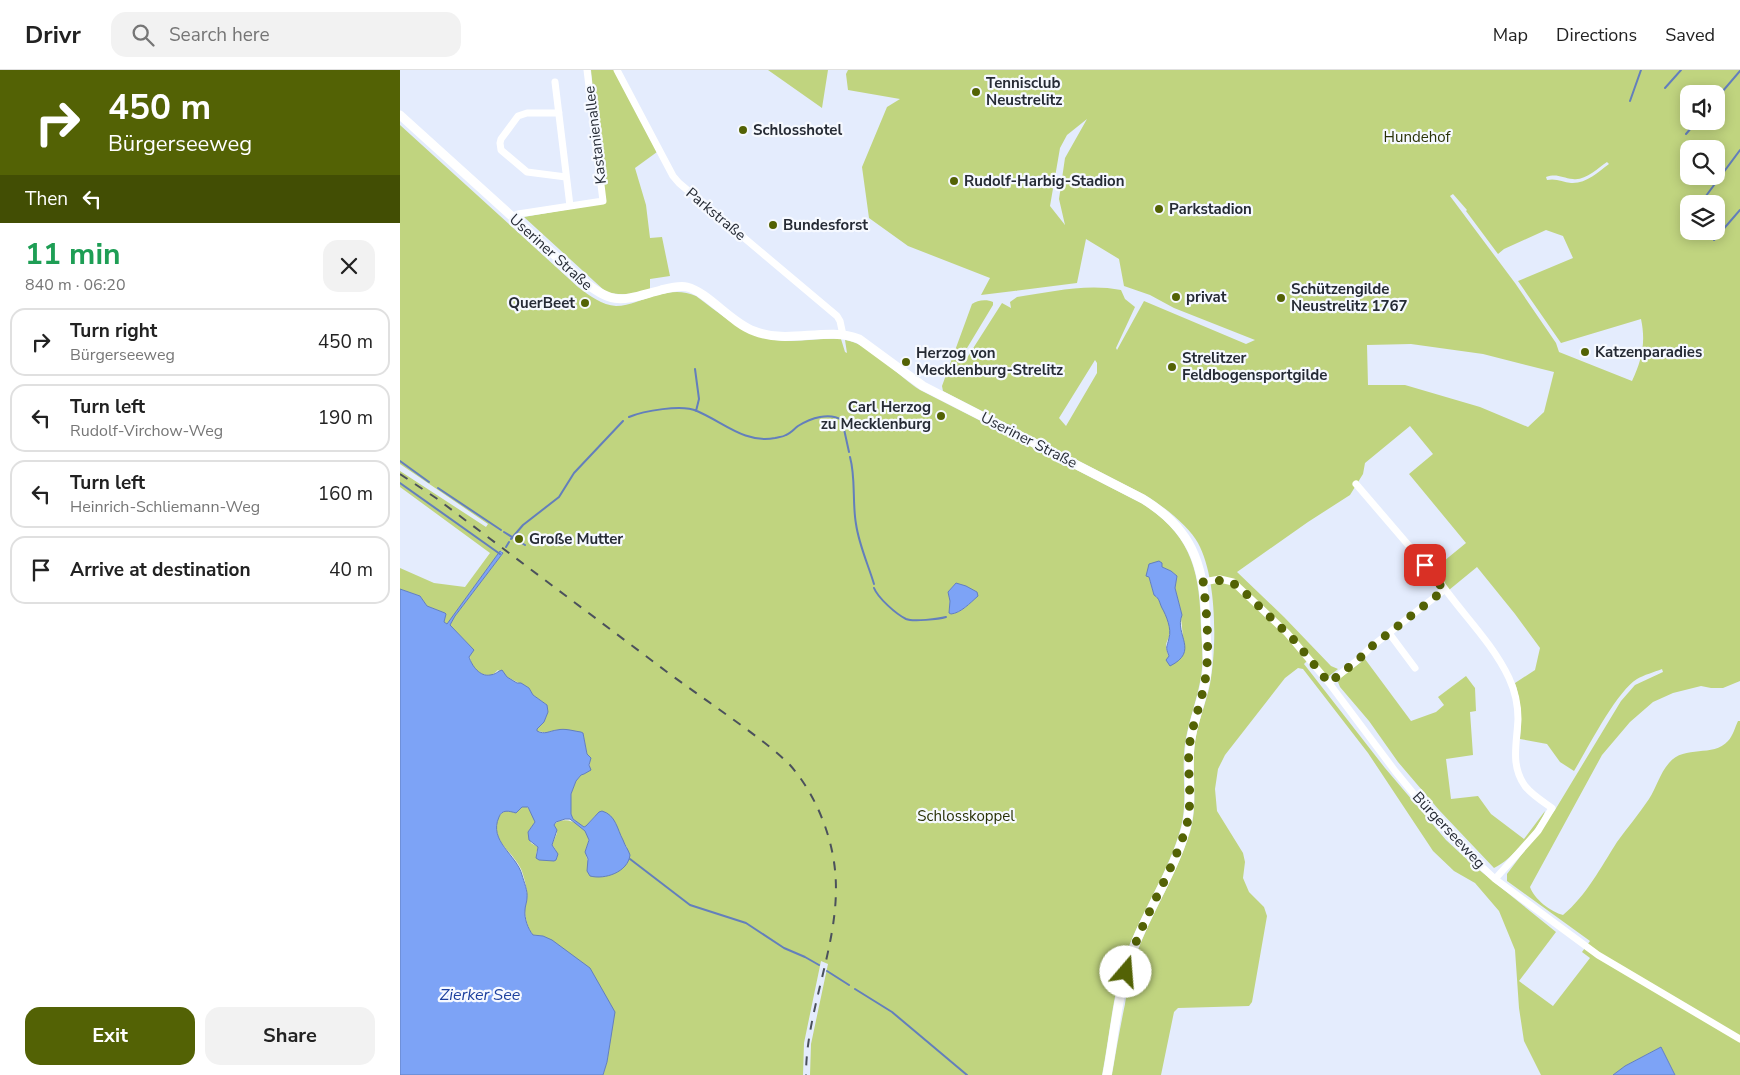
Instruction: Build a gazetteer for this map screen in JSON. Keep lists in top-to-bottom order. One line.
{"streets":{"main road":["Useriner Straße"],"street":["Kastanienallee","Parkstraße","Bürgerseeweg"]},"crossings":[["Parkstraße","Useriner Straße"],["Useriner Straße","Bürgerseeweg"]],"water":["Zierker See"],"parks":["Hundehof","Schlosskoppel"],"places":["Tennisclub Neustrelitz","Schlosshotel","Rudolf-Harbig-Stadion","Parkstadion","Bundesforst","privat","Schützengilde Neustrelitz 1767","QuerBeet","Katzenparadies","Herzog von Mecklenburg-Strelitz","Strelitzer Feldbogensportgilde","Carl Herzog zu Mecklenburg","Große Mutter"],"page":{"header":"Drivr","search":"Search here","nav":["Map","Directions","Saved"],"turn":["450 m","Bürgerseeweg"],"then":"Then","heading":["11 min","840 m · 06:20"],"list":[{"name":"Turn right","note":"Bürgerseeweg","value":"450 m"},{"name":"Turn left","note":"Rudolf-Virchow-Weg","value":"190 m"},{"name":"Turn left","note":"Heinrich-Schliemann-Weg","value":"160 m"},{"name":"Arrive at destination","value":"40 m"}],"buttons":["Exit","Share"]}}
